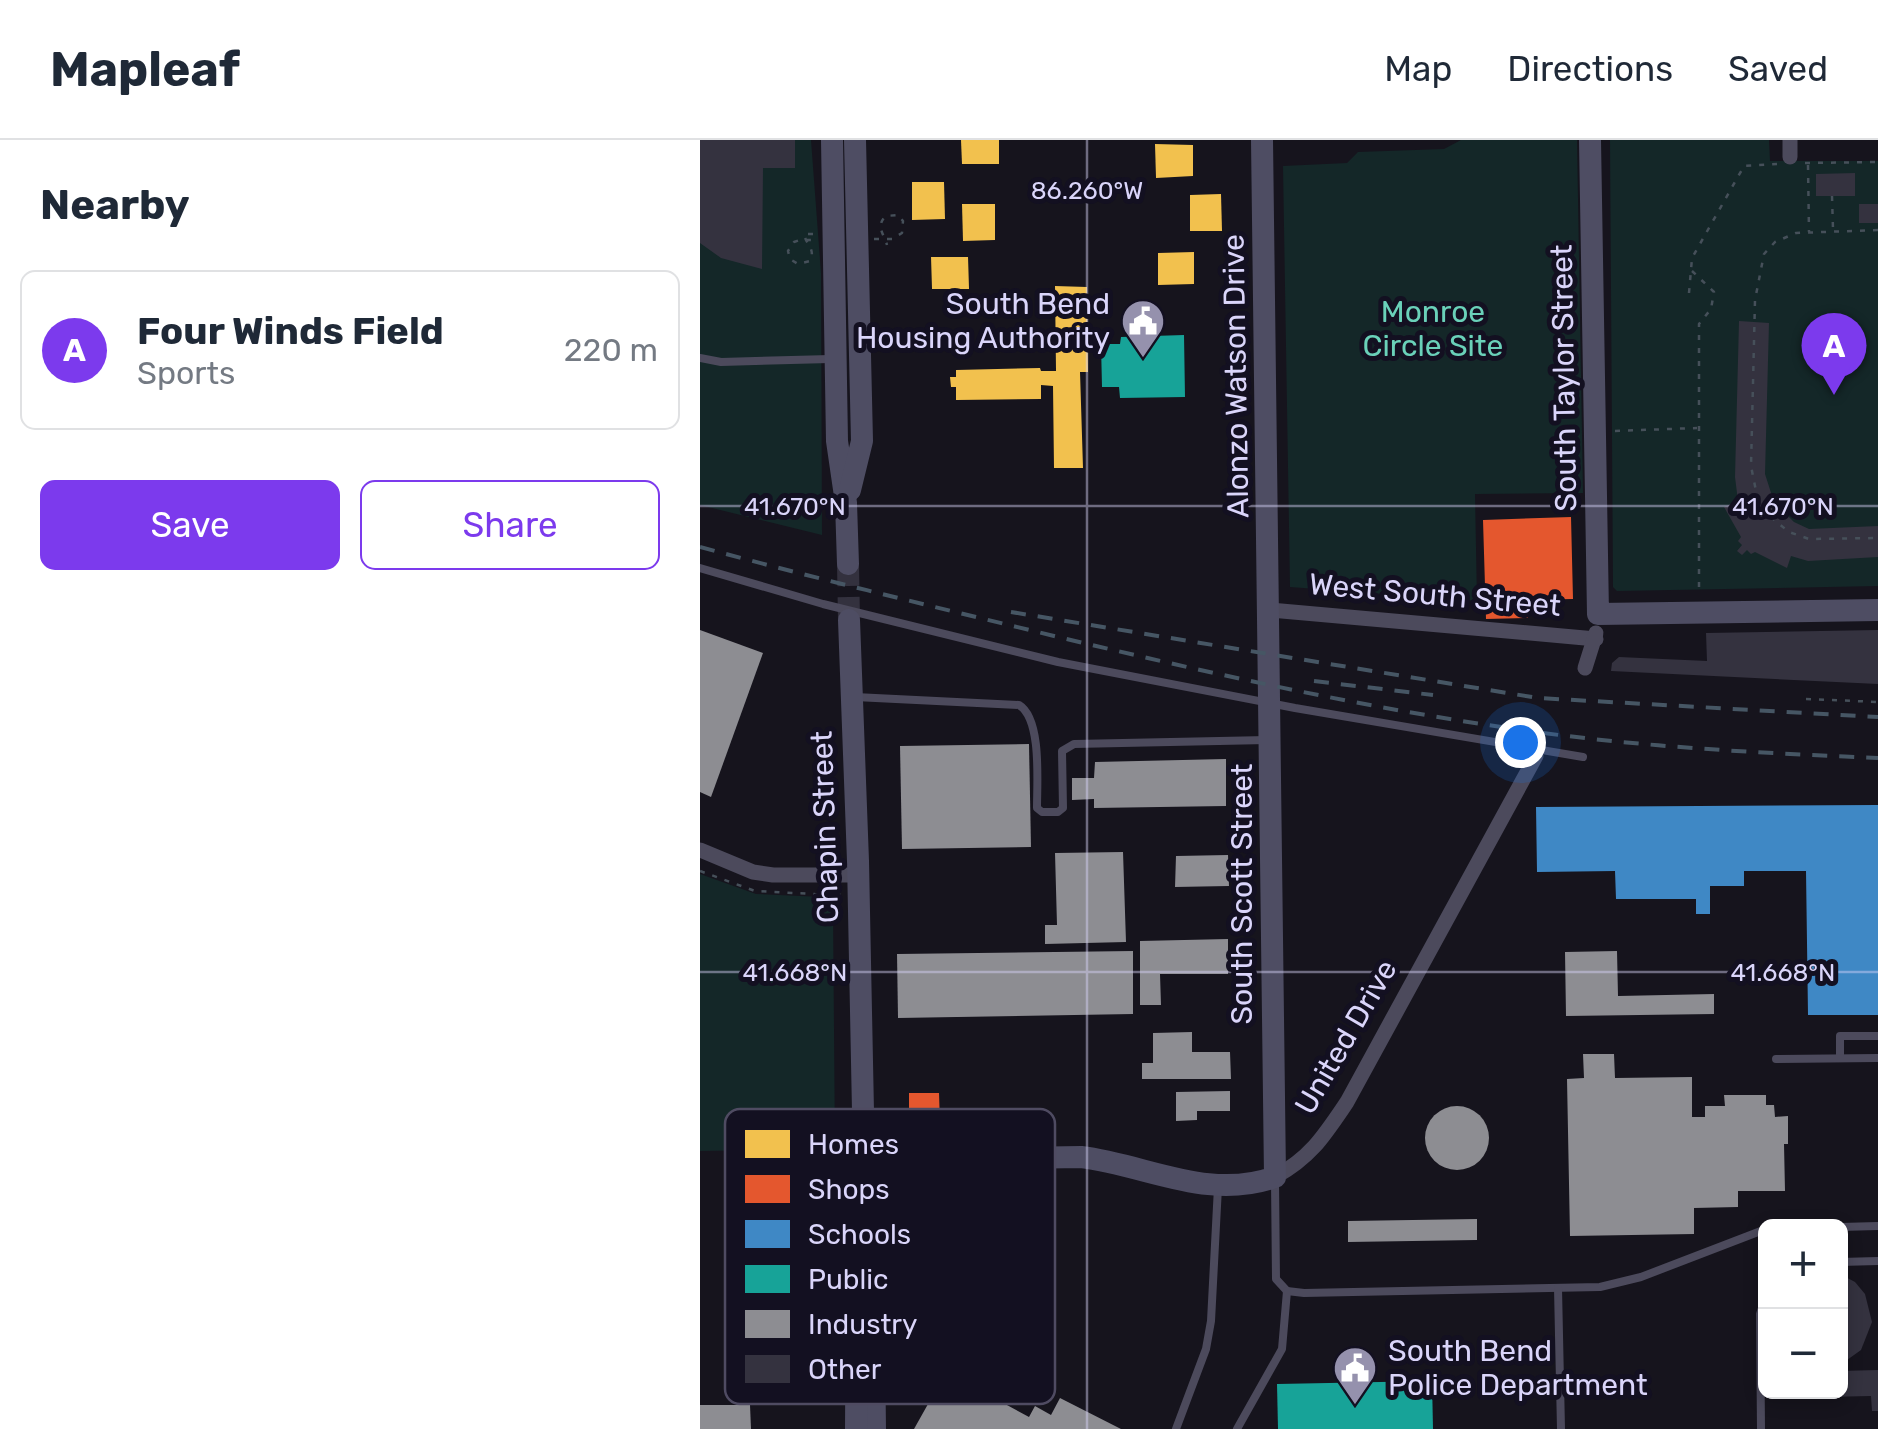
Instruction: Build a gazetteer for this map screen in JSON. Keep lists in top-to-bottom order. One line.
{"streets":{"street":["Alonzo Watson Drive","South Taylor Street","West South Street","Chapin Street","South Scott Street","United Drive"]},"crossings":[["Alonzo Watson Drive","West South Street"],["Alonzo Watson Drive","South Scott Street"],["South Taylor Street","West South Street"],["West South Street","South Scott Street"],["South Scott Street","United Drive"]],"parks":["Monroe Circle Site"],"places":{"public building":["South Bend Housing Authority","South Bend Police Department"]},"legend":["Homes","Shops","Schools","Public","Industry","Other"],"page":{"header":"Mapleaf","nav":["Map","Directions","Saved"],"heading":"Nearby","list":[{"mark":"A","name":"Four Winds Field","note":"Sports","value":"220 m"}],"pins":"A","buttons":["Save","Share"],"map_buttons":["+","−"]},"coordinates":["86.260°W","41.670°N","41.668°N"]}
